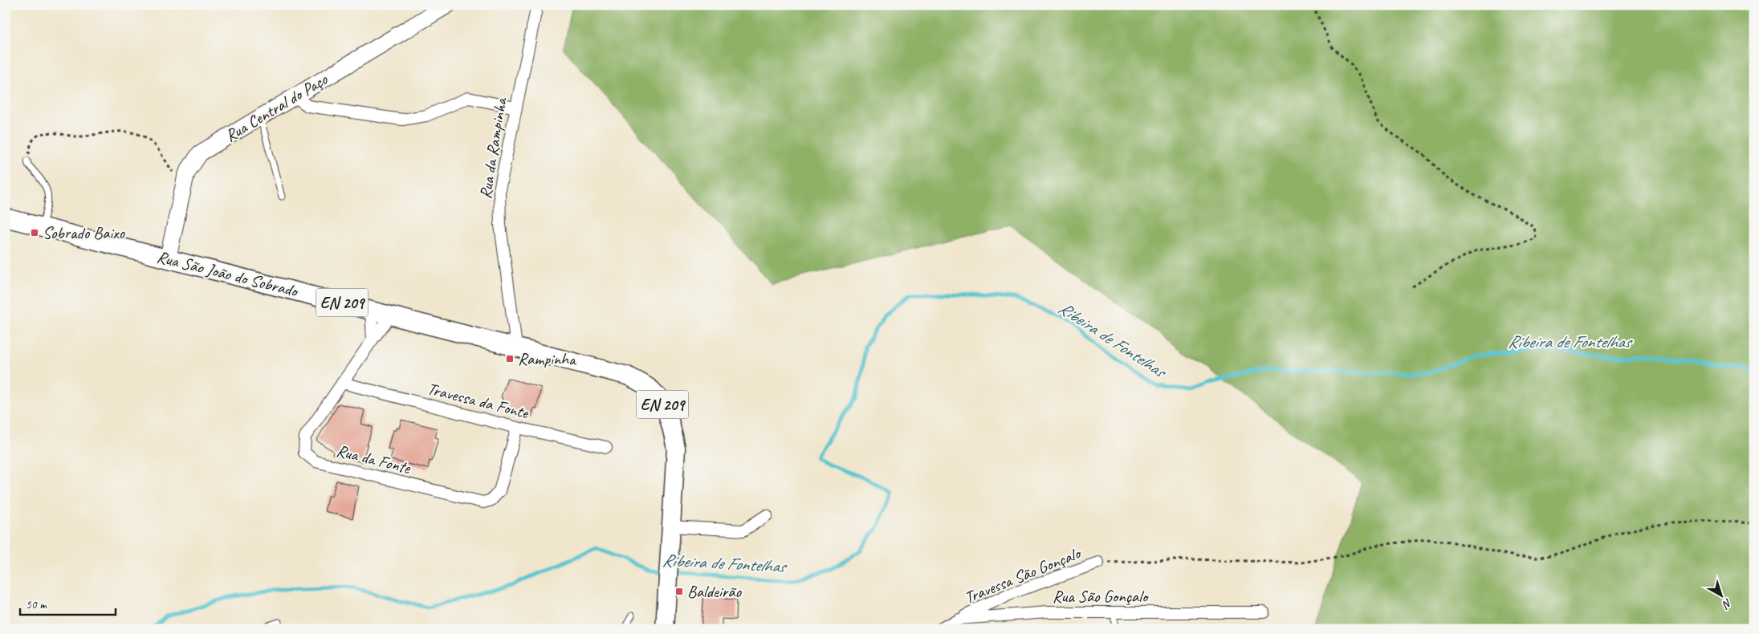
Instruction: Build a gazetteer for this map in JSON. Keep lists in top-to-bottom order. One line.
{"streets":{"main road":["Rua São João do Sobrado","EN 209"],"street":["Rua Central do Paço","Rua da Rampinha","Travessa da Fonte","Rua da Fonte","Travessa São Gonçalo","Rua São Gonçalo"]},"crossings":[["Rua Central do Paço","Rua São João do Sobrado"],["Rua da Rampinha","Rua São João do Sobrado"],["Rua São João do Sobrado","Rua da Fonte"],["Travessa da Fonte","Rua da Fonte"],["Travessa São Gonçalo","Rua São Gonçalo"]],"water":["Ribeira de Fontelhas"],"places":{"transit":["Sobrado Baixo","Rampinha","Baldeirão"]},"scale_bar":"50 m","north":"bottom right"}
